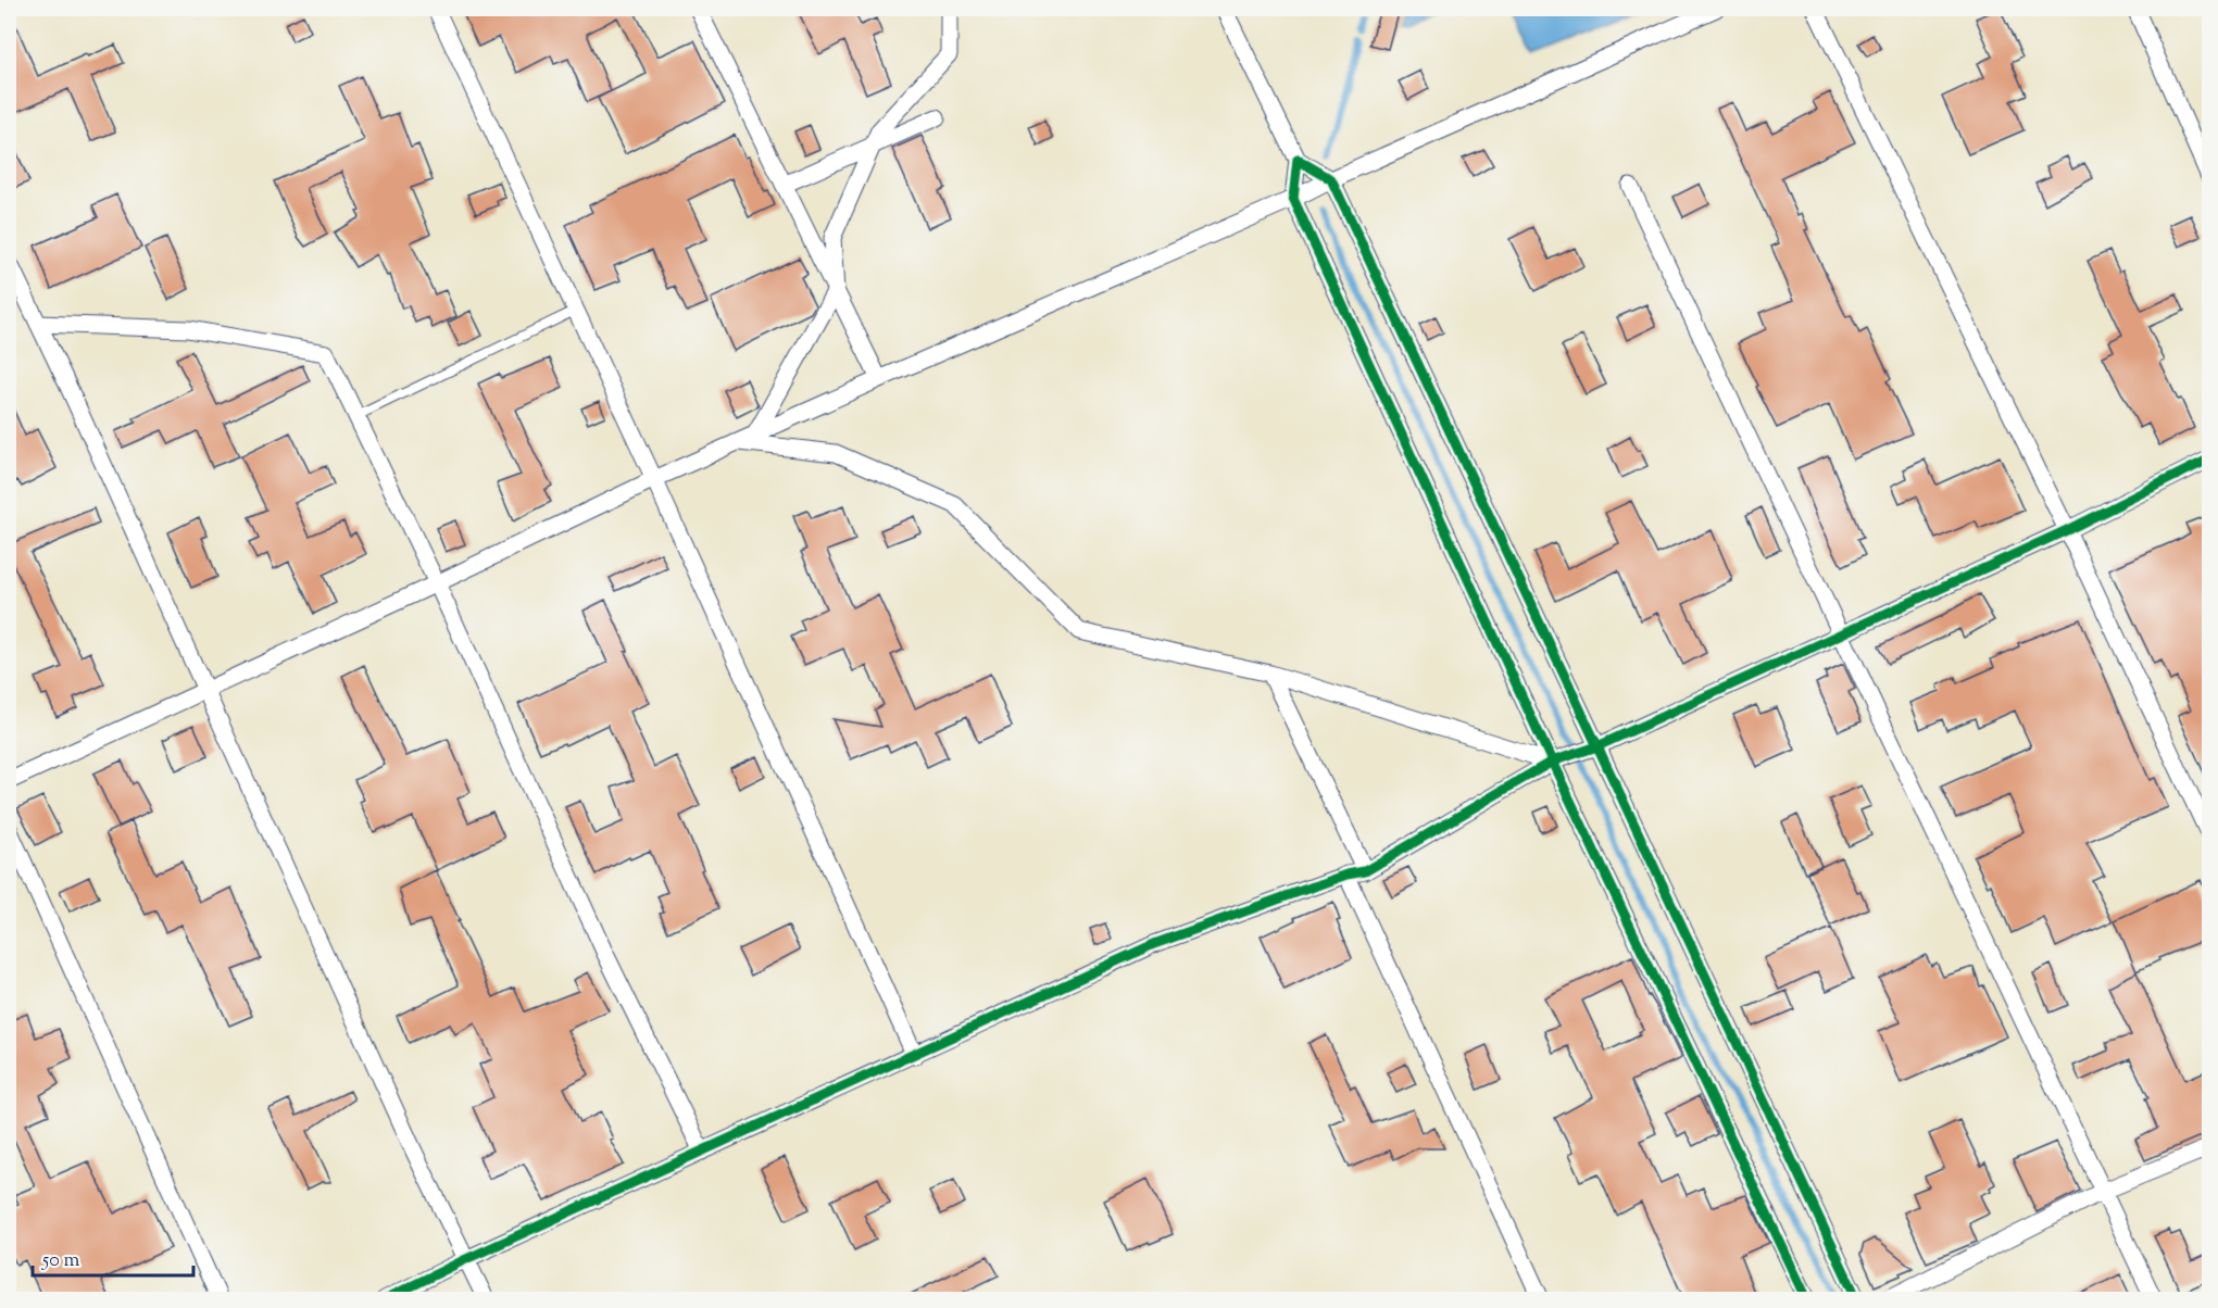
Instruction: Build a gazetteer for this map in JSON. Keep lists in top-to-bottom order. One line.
{"scale_bar":"50 m"}
